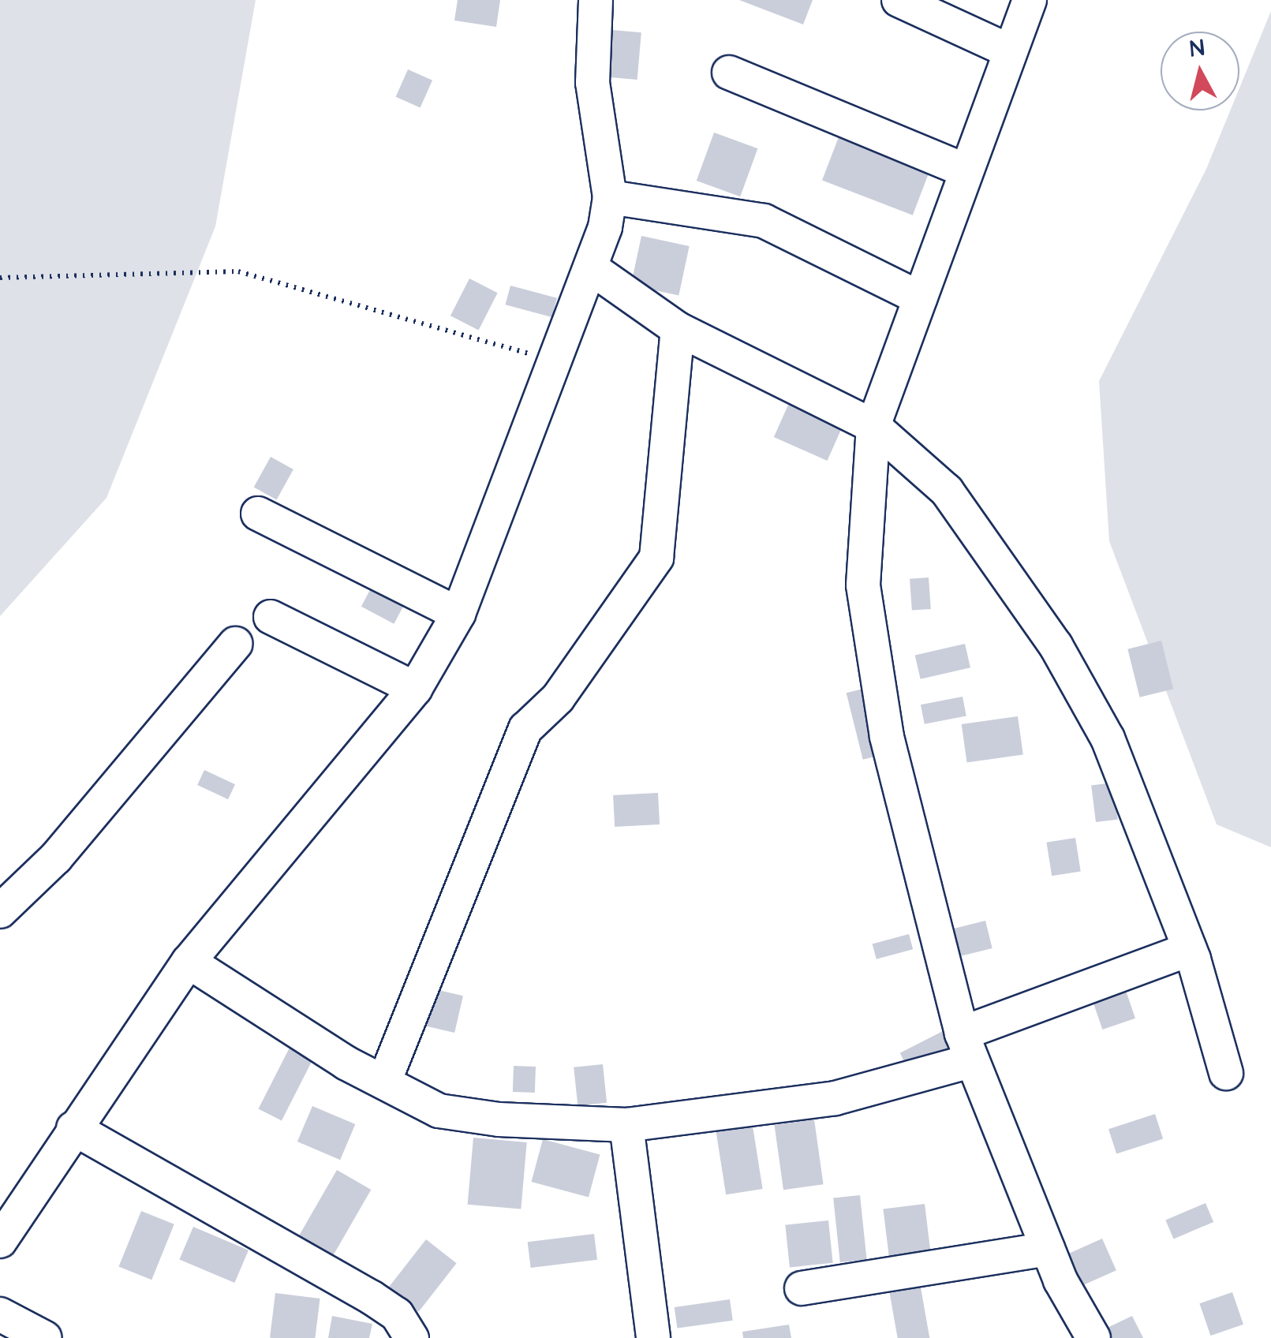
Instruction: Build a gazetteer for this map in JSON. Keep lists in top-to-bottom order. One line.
{"north":"top"}
